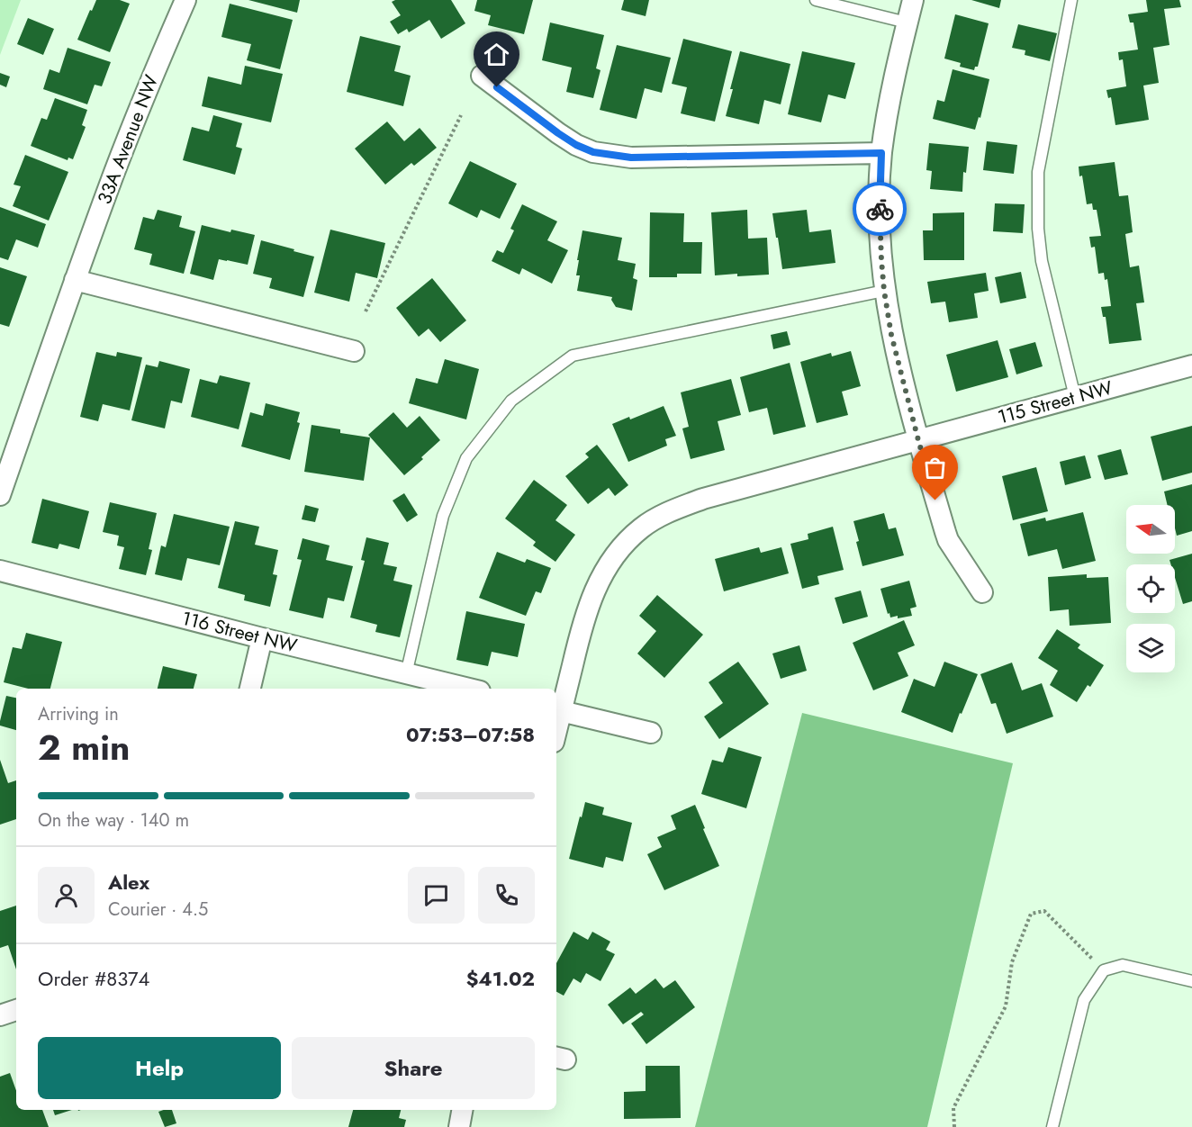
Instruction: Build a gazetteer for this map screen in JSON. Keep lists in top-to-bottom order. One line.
{"streets":{"street":["33A Avenue NW","115 Street NW","116 Street NW"]},"north":"left","page":{"heading":["2 min","Arriving in","07:53–07:58"],"panel":["Alex","Courier · 4.5","Order #8374","$41.02"],"bar":"On the way · 140 m","buttons":["Help","Share"]}}
